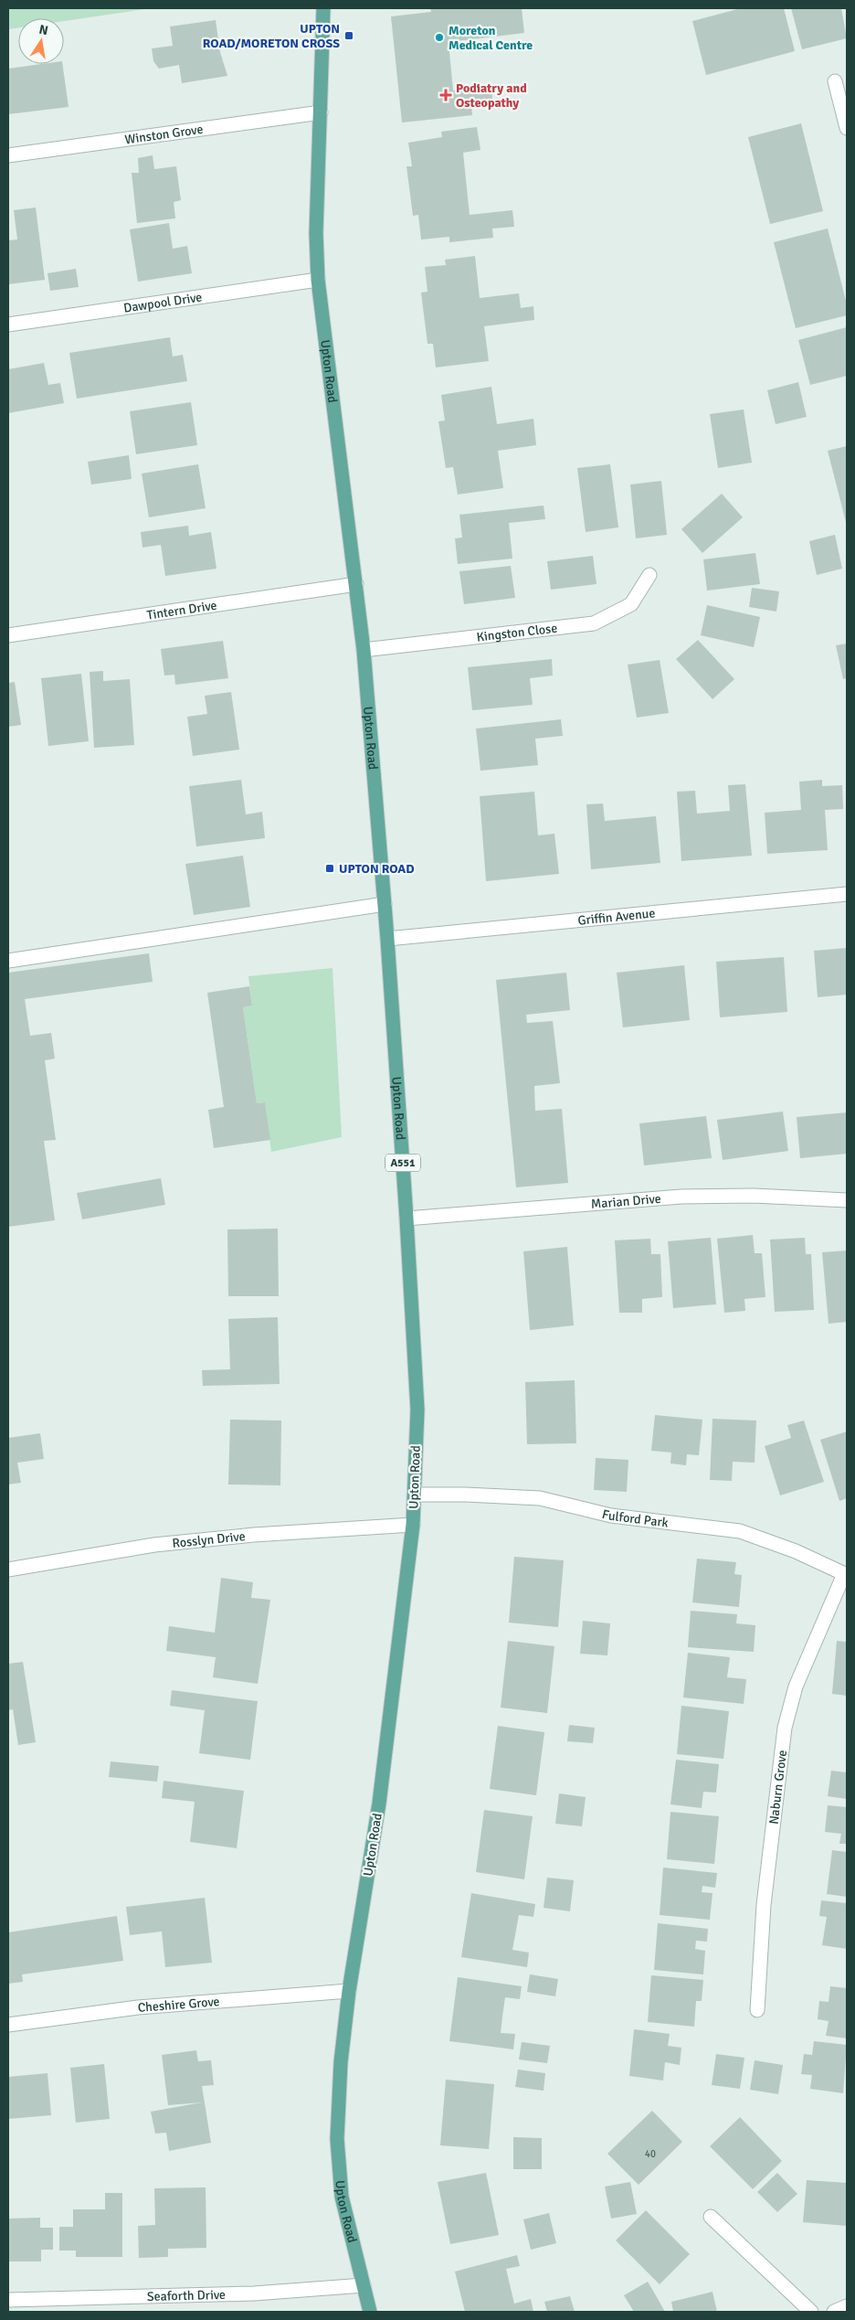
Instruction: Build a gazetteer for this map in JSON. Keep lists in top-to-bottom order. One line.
{"streets":{"main road":["Upton Road","A551"],"street":["Winston Grove","Dawpool Drive","Tintern Drive","Kingston Close","Griffin Avenue","Marian Drive","Fulford Park","Rosslyn Drive","Naburn Grove","Cheshire Grove","Seaforth Drive"]},"crossings":[["Winston Grove","Upton Road"],["Dawpool Drive","Upton Road"],["Upton Road","Tintern Drive"],["Upton Road","Kingston Close"],["Upton Road","Griffin Avenue"],["Upton Road","Marian Drive"],["Upton Road","Fulford Park"],["Upton Road","Rosslyn Drive"],["Upton Road","Cheshire Grove"],["Upton Road","Seaforth Drive"],["Fulford Park","Naburn Grove"]],"places":{"transit":["UPTON ROAD/MORETON CROSS","UPTON ROAD"],"other":["Moreton Medical Centre"],"health":["Podiatry and Osteopathy"]},"house_numbers":["40"],"north":"top"}
